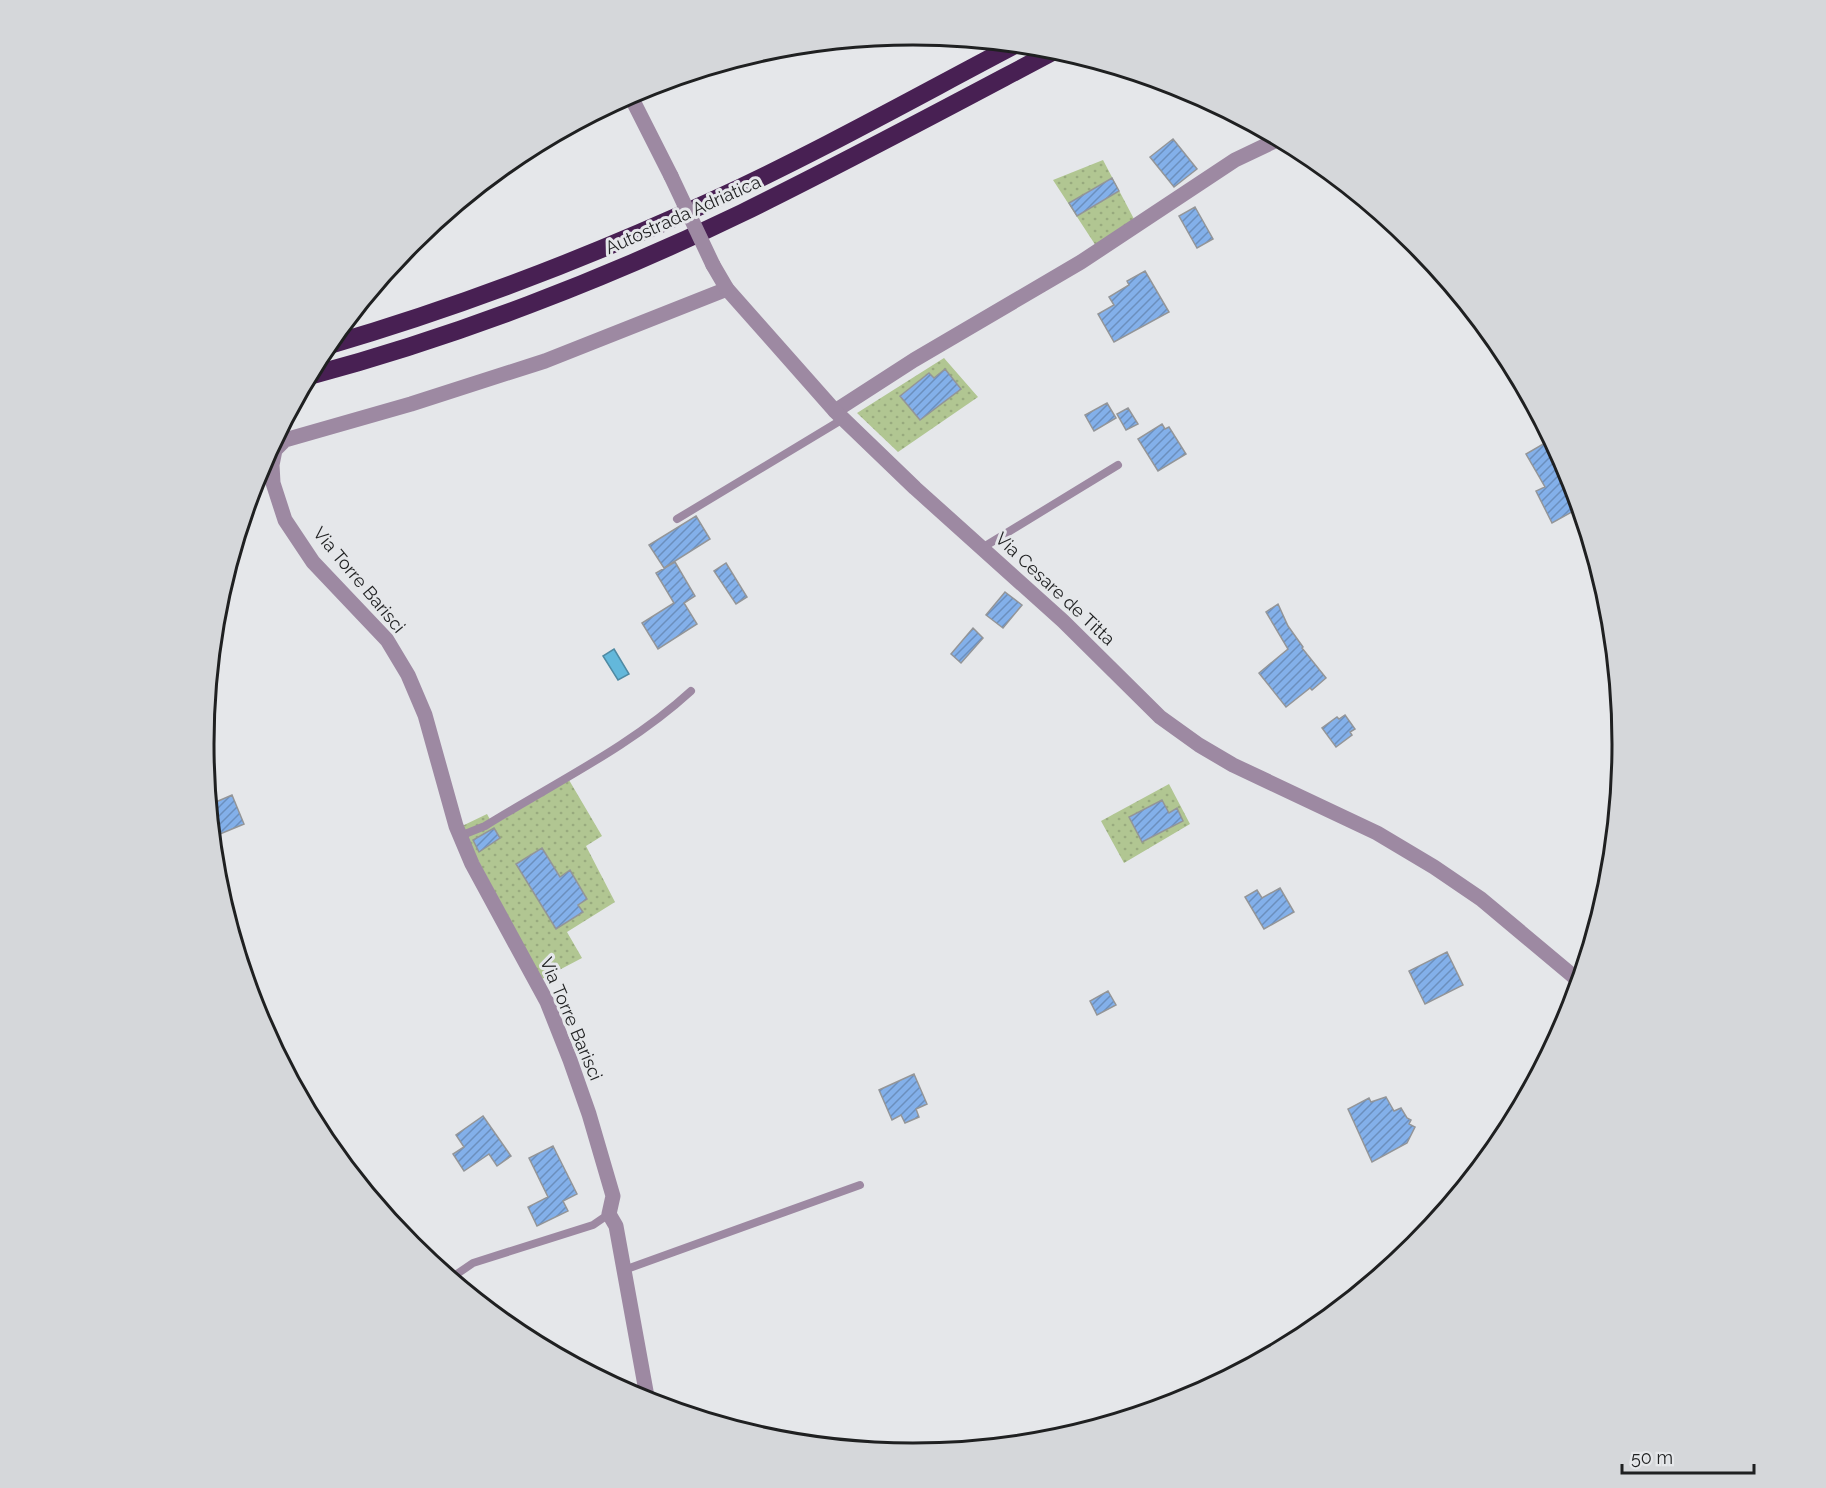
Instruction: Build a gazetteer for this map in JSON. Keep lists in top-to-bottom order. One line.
{"streets":{"highway":["Autostrada Adriatica"],"street":["Via Torre Barisci","Via Cesare de Titta"]},"crossings":[["Via Torre Barisci","Via Cesare de Titta"]],"scale_bar":"50 m"}
